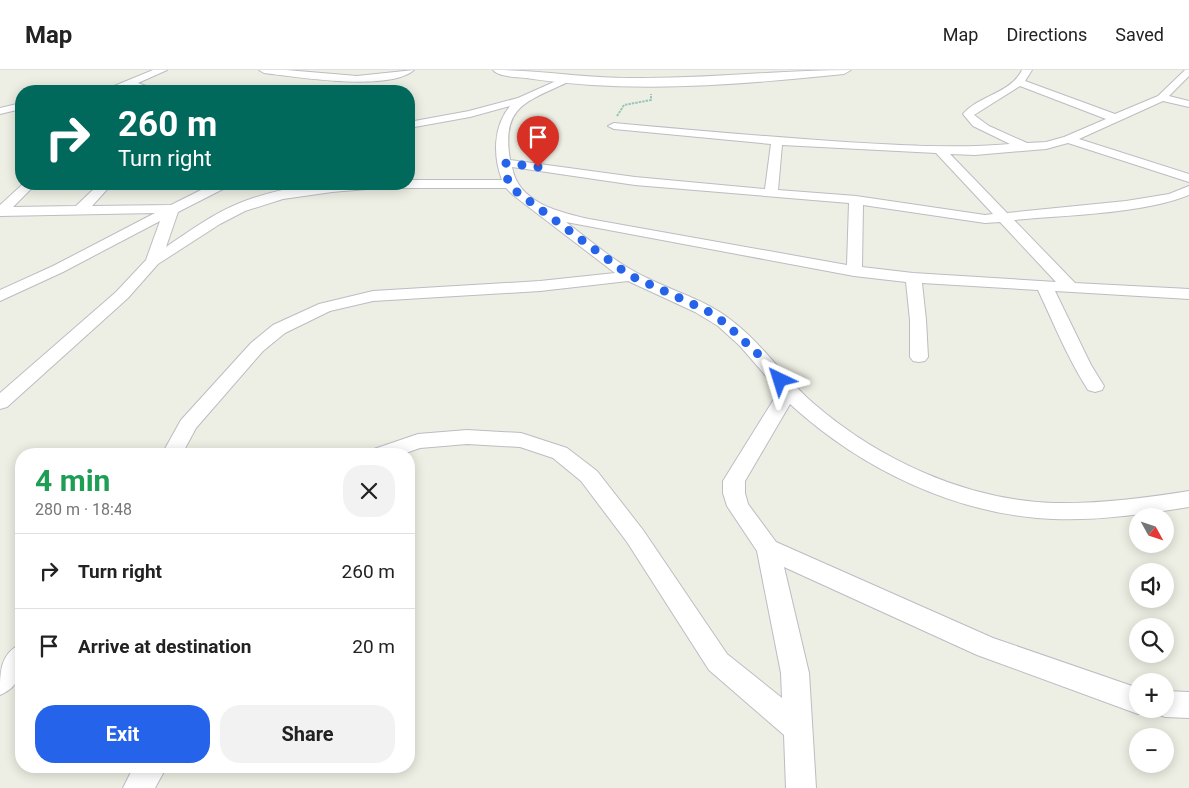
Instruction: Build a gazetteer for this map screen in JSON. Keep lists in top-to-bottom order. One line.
{"north":"bottom right","page":{"header":"Map","nav":["Map","Directions","Saved"],"turn":["260 m","Turn right"],"heading":["4 min","280 m · 18:48"],"map_buttons":["+","−"],"list":[{"name":"Turn right","value":"260 m"},{"name":"Arrive at destination","value":"20 m"}],"buttons":["Exit","Share"]}}
